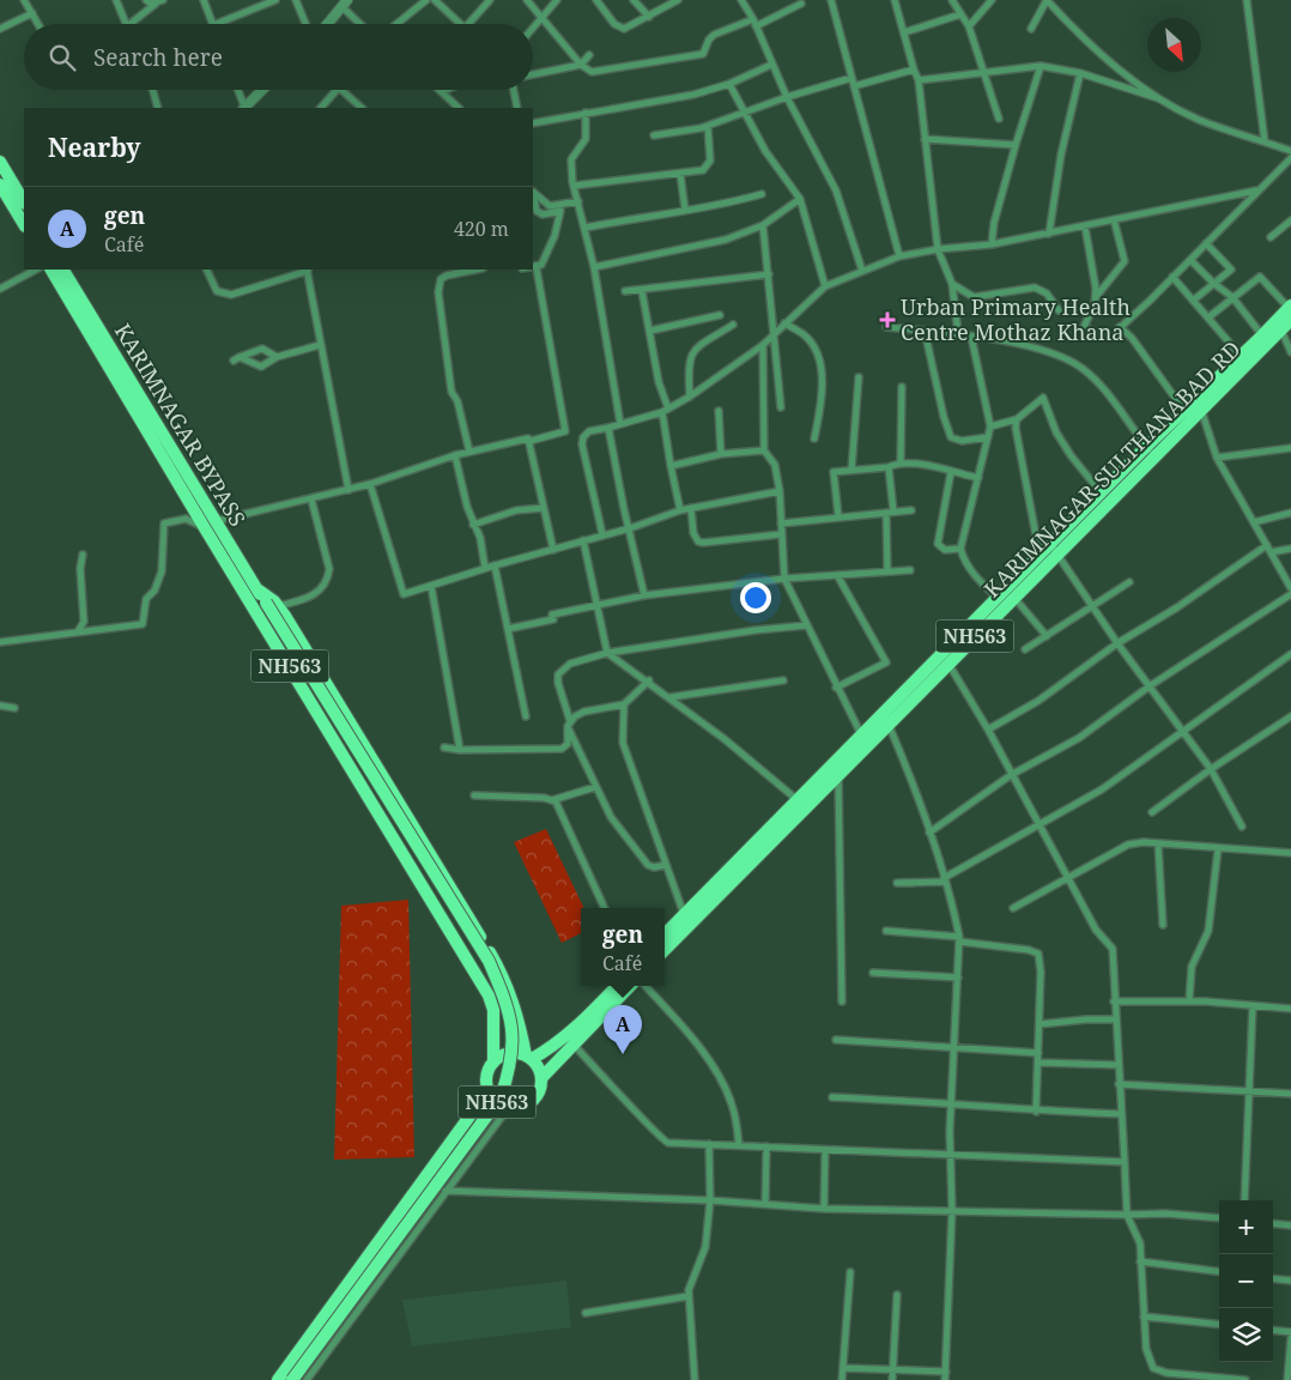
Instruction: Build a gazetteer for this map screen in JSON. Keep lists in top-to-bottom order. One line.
{"streets":{"highway":["KARIMNAGAR BYPASS","KARIMNAGAR-SULTHANABAD RD","NH563"]},"crossings":[["KARIMNAGAR BYPASS","NH563"],["KARIMNAGAR-SULTHANABAD RD","NH563"]],"places":{"health":["Urban Primary Health Centre Mothaz Khana"]},"north":"bottom right","page":{"search":"Search here","heading":"Nearby","list":[{"mark":"A","name":"gen","note":"Café","value":"420 m"}],"popup":["gen","Café"],"pins":"A","map_buttons":["+","−"]}}
